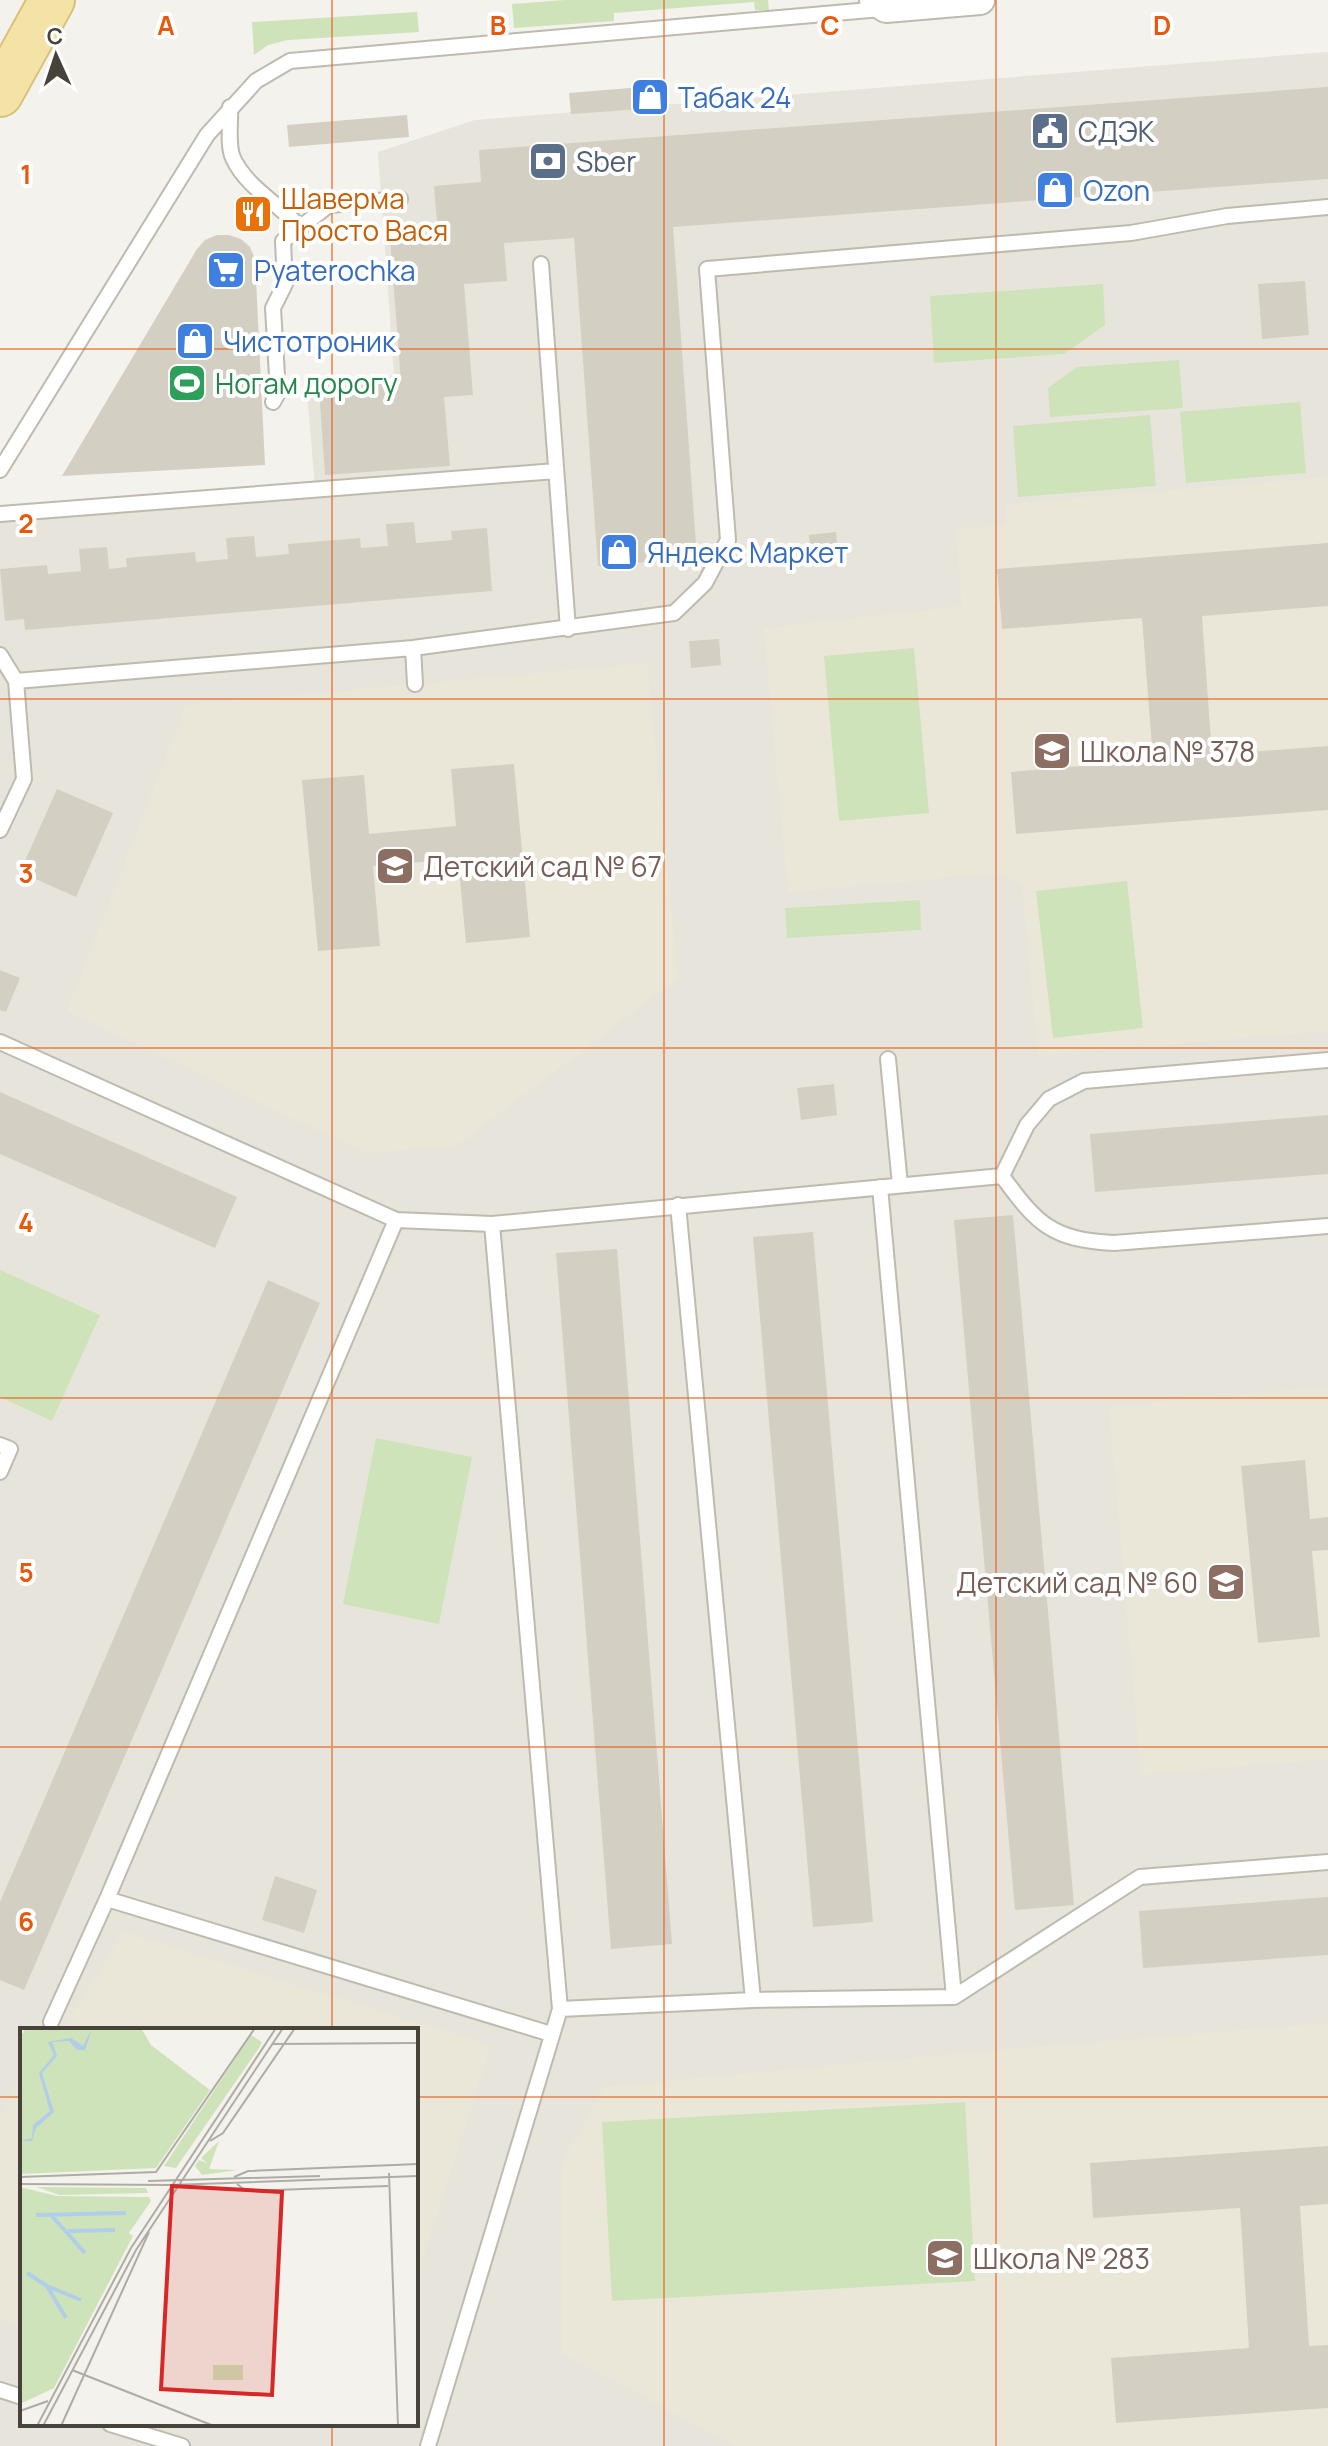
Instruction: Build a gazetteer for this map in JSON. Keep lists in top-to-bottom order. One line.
{"places":{"shop":["Табак 24","Ozon","Чистотроник","Яндекс Маркет"],"public building":["СДЭК"],"bank":["Sber"],"restaurant":["Шаверма Просто Вася"],"supermarket":["Pyaterochka"],"sports":["Ногам дорогу"],"school or university":["Школа № 378","Детский сад № 67","Детский сад № 60","Школа № 283"]},"north":"top","grid":{"columns":["A","B","C","D"],"rows":["1","2","3","4","5","6"]}}
